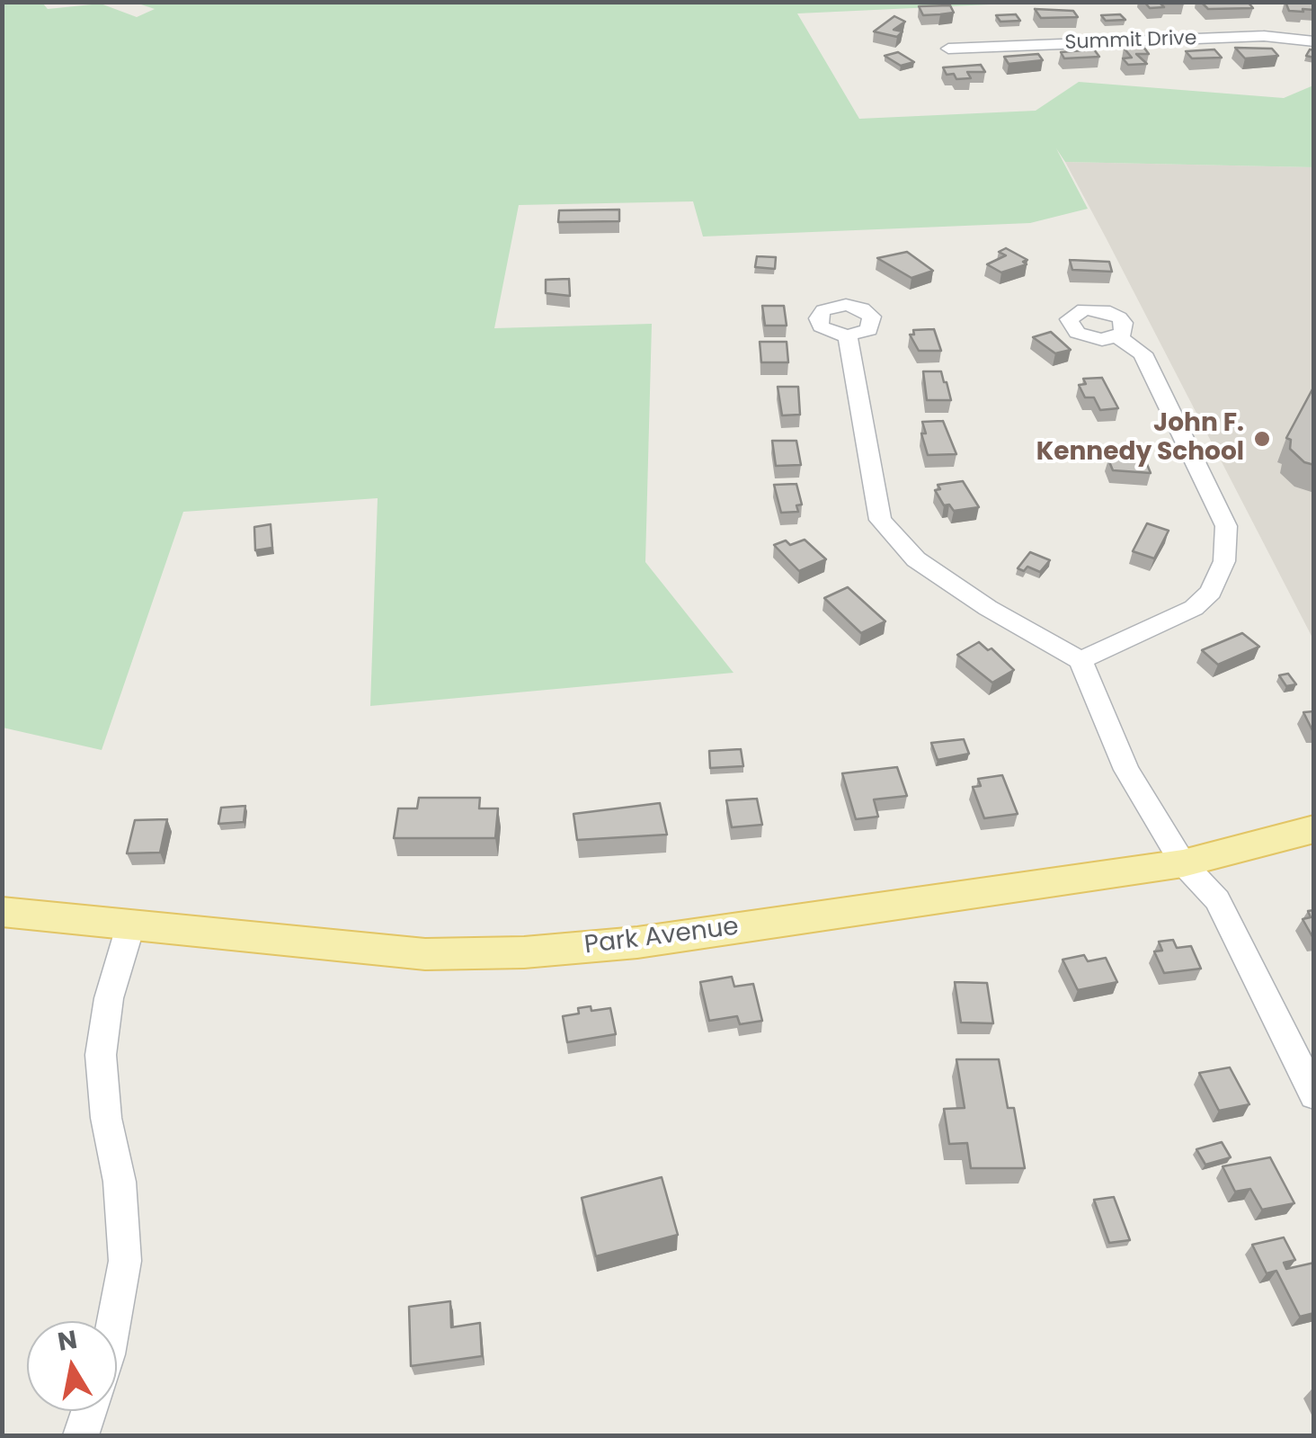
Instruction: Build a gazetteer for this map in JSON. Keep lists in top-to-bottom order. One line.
{"streets":{"main road":["Park Avenue"],"street":["Summit Drive"]},"places":["John F. Kennedy School"],"north":"top"}
